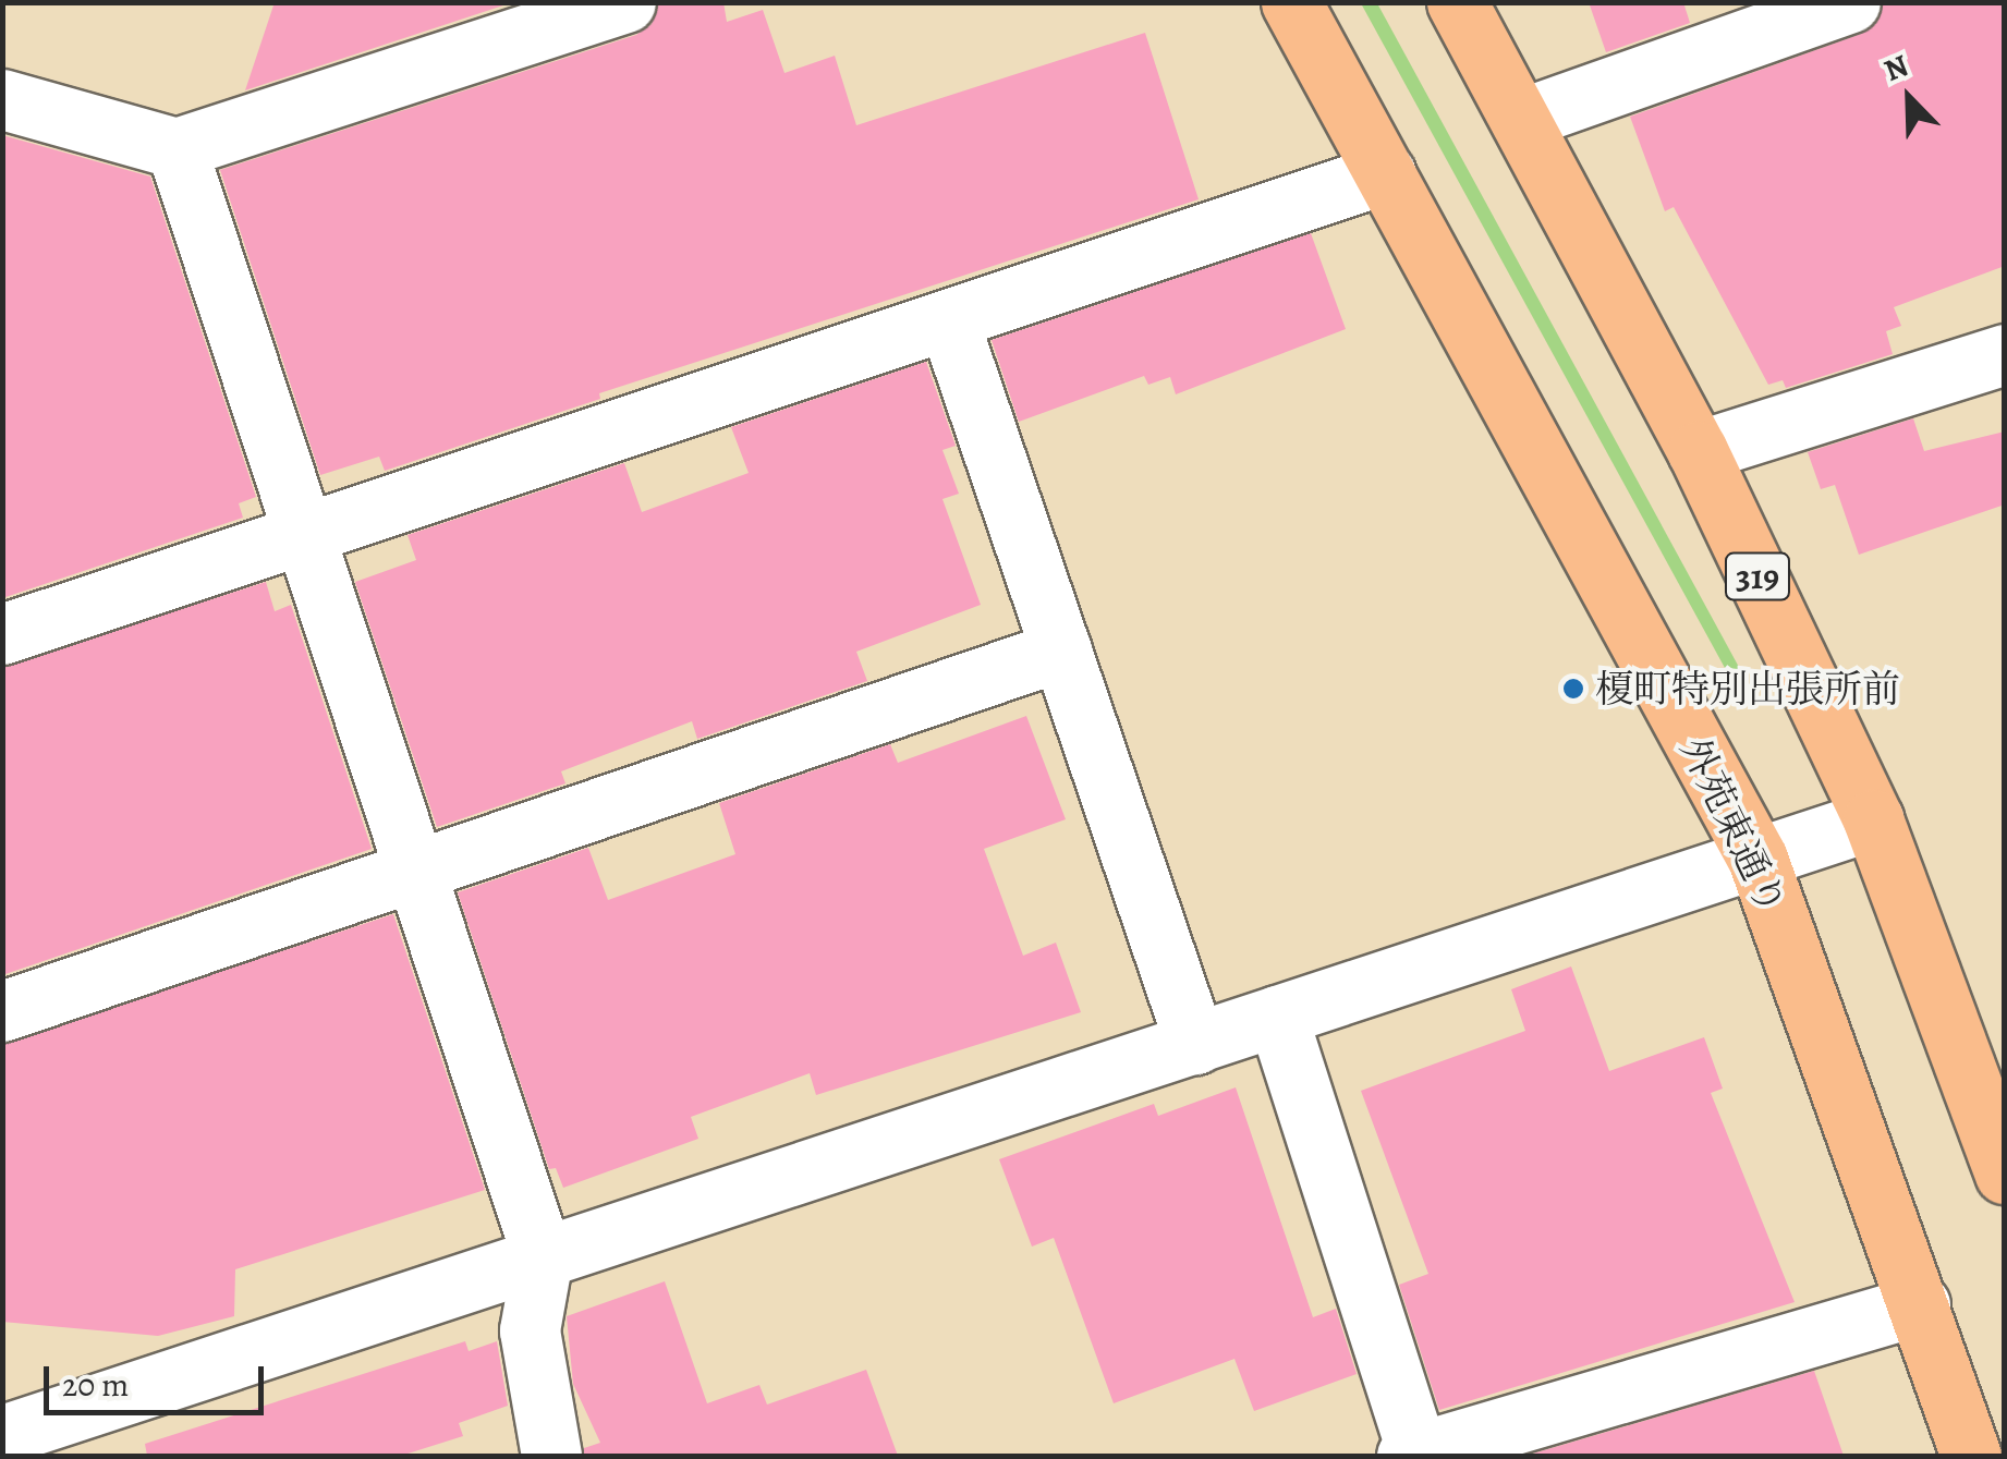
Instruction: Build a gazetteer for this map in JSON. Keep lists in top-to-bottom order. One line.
{"streets":{"main road":["319","外苑東通り"]},"places":["榎町特別出張所前"],"scale_bar":"20 m","north":"top left"}
